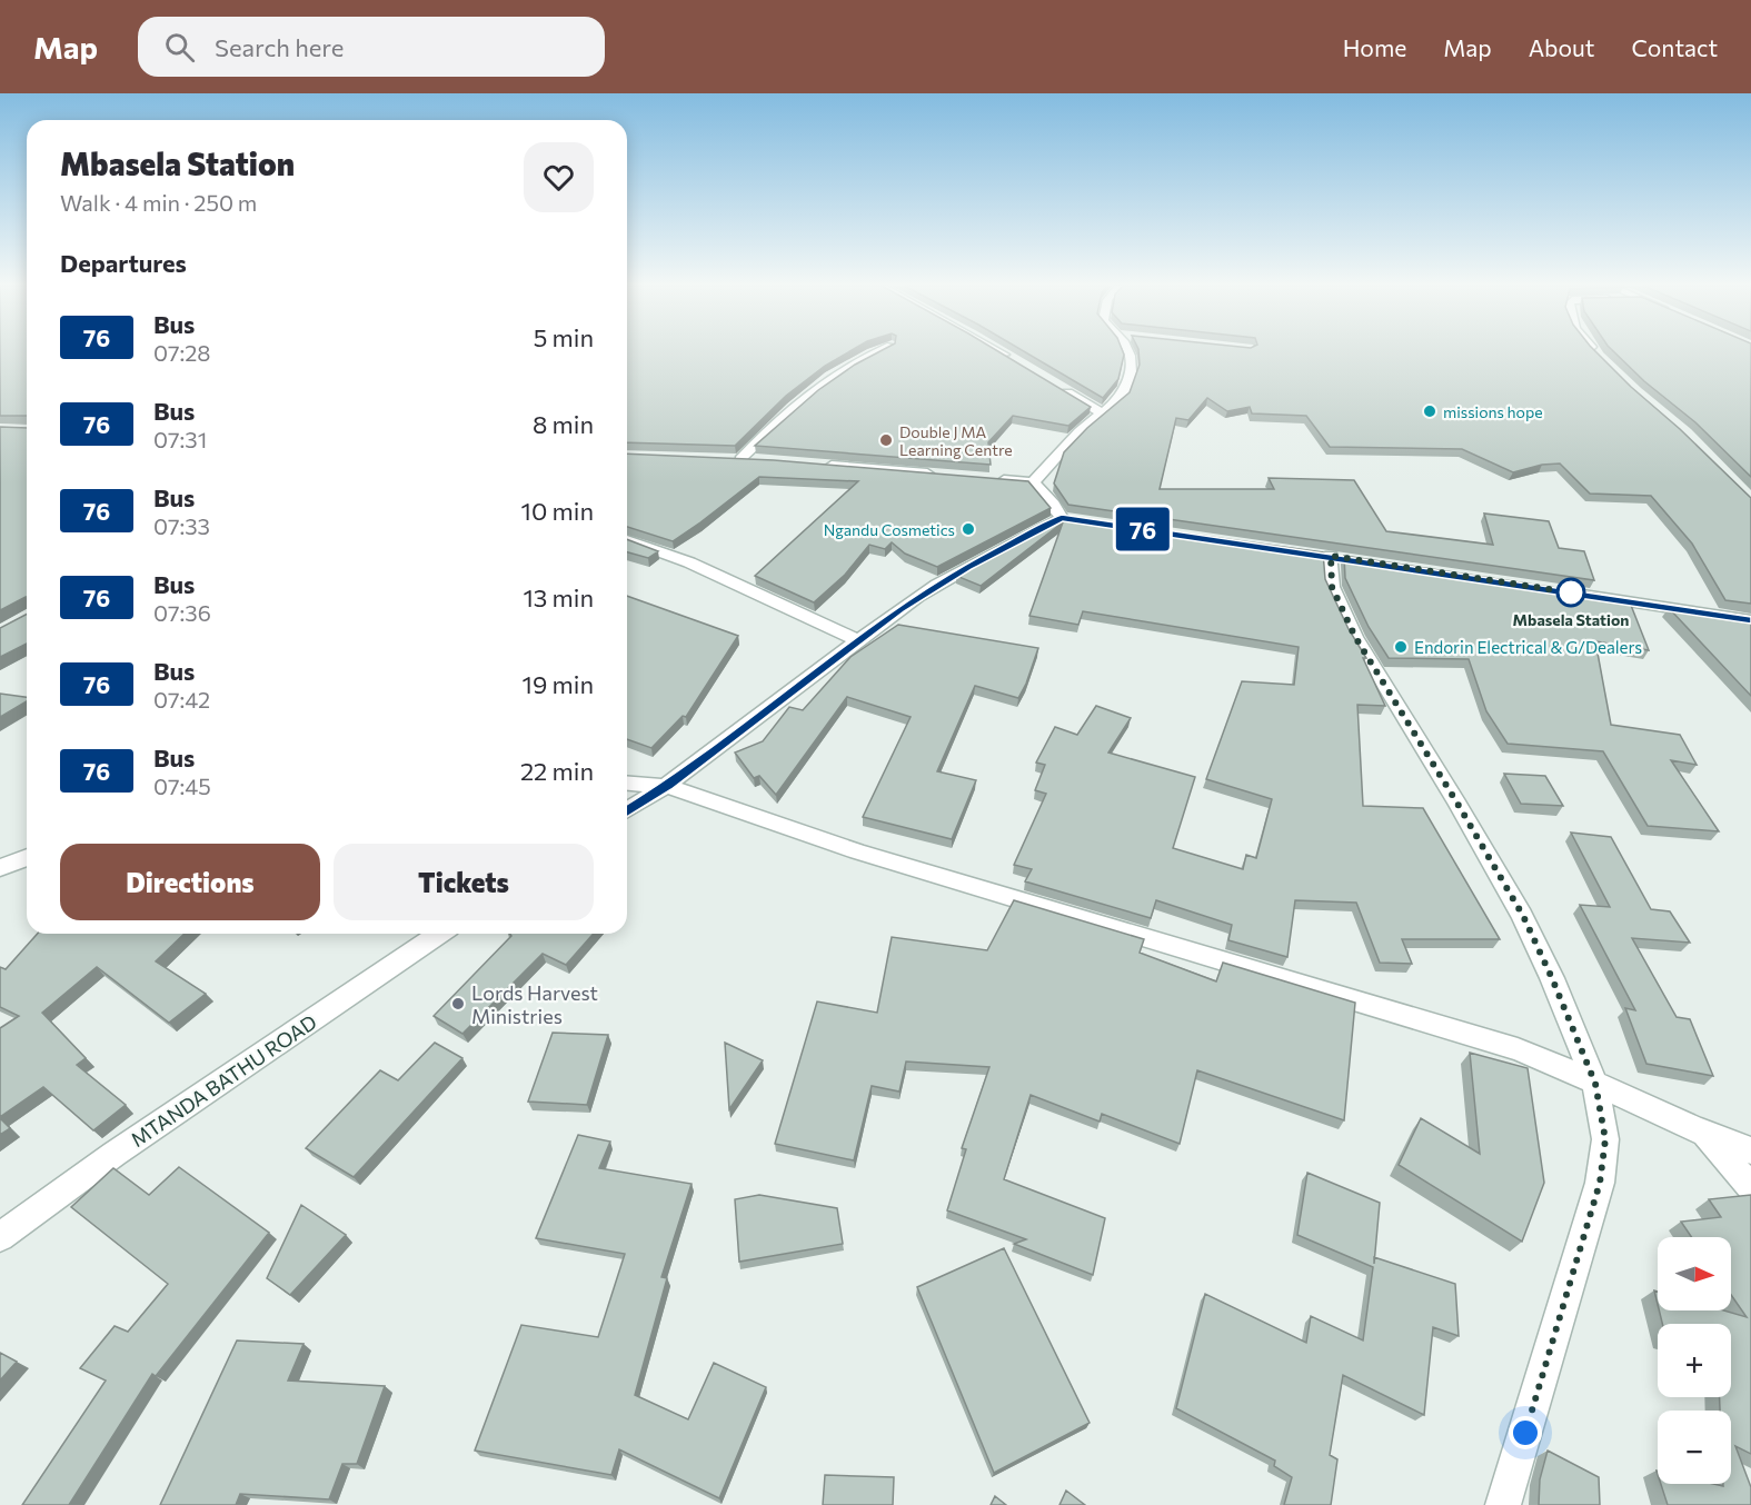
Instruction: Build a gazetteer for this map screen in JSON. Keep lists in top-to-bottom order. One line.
{"streets":{"street":["MTANDA BATHU ROAD"]},"places":["missions hope","Double J MA Learning Centre","Ngandu Cosmetics","Mbasela Station","Endorin Electrical & G/Dealers","Lords Harvest Ministries"],"lines":["bus line 76"],"north":"right","page":{"header":"Map","search":"Search here","nav":["Home","Map","About","Contact"],"on_map":"76","heading":[["Mbasela Station","Walk · 4 min · 250 m"],"Departures"],"list":[{"mark":"76","name":"Bus","note":"07:28","value":"5 min"},{"mark":"76","name":"Bus","note":"07:31","value":"8 min"},{"mark":"76","name":"Bus","note":"07:33","value":"10 min"},{"mark":"76","name":"Bus","note":"07:36","value":"13 min"},{"mark":"76","name":"Bus","note":"07:42","value":"19 min"},{"mark":"76","name":"Bus","note":"07:45","value":"22 min"}],"buttons":["Directions","Tickets"],"map_buttons":["+","−"]}}
